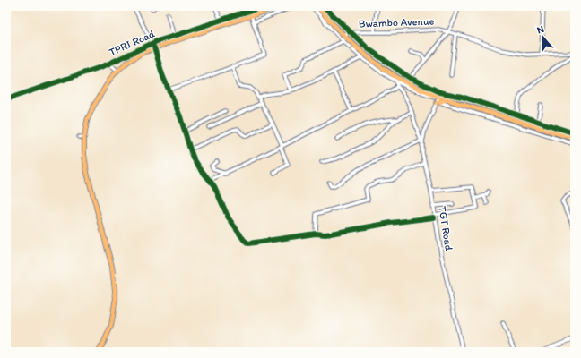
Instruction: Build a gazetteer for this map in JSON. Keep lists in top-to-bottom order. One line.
{"streets":{"street":["Bwambo Avenue","TPRI Road","TGT Road"]},"north":"top"}
